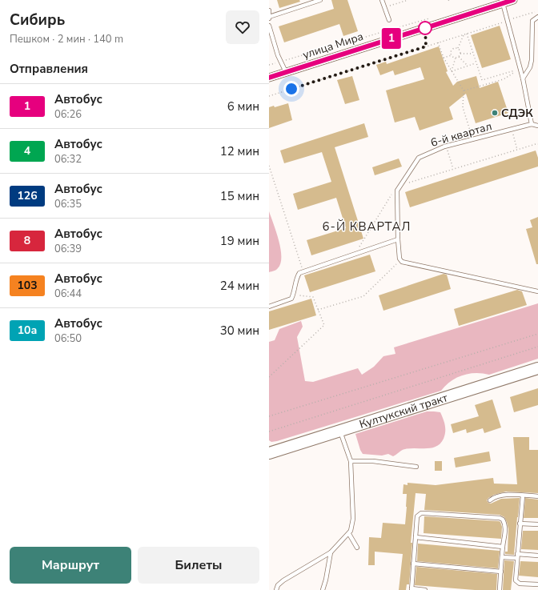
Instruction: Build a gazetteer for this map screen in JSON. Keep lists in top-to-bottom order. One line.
{"streets":{"main road":["Култукский тракт"],"street":["улица Мира"],"lane":["6-й квартал"]},"districts":["6-Й КВАРТАЛ"],"places":["СДЭК"],"lines":["bus line 1"],"page":{"heading":[["Сибирь","Пешком · 2 мин · 140 m"],"Отправления"],"on_map":"1","list":[{"mark":"1","name":"Автобус","note":"06:26","value":"6 мин"},{"mark":"4","name":"Автобус","note":"06:32","value":"12 мин"},{"mark":"126","name":"Автобус","note":"06:35","value":"15 мин"},{"mark":"8","name":"Автобус","note":"06:39","value":"19 мин"},{"mark":"103","name":"Автобус","note":"06:44","value":"24 мин"},{"mark":"10а","name":"Автобус","note":"06:50","value":"30 мин"}],"buttons":["Маршрут","Билеты"]}}
